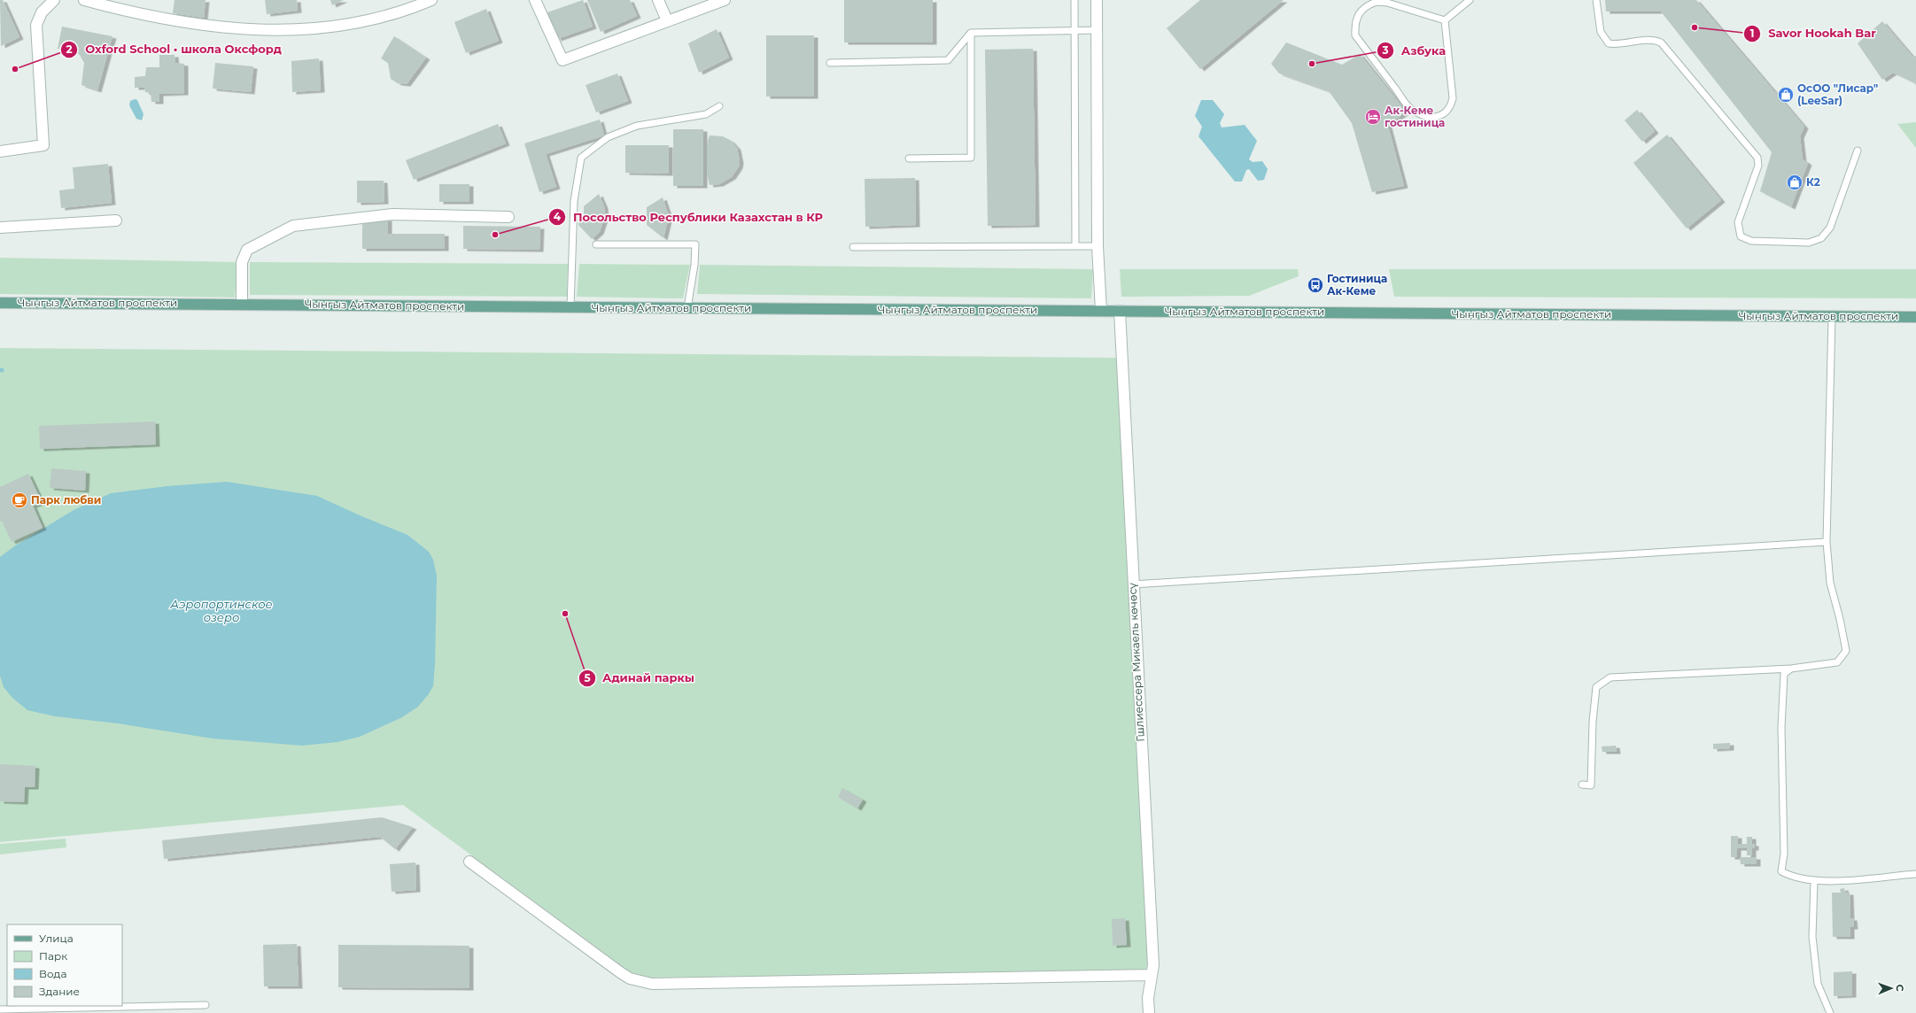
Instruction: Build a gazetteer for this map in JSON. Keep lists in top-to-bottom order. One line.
{"streets":{"main road":["Чынгыз Айтматов проспекти"],"street":["Гшлиессера Микаель көчөсү"]},"crossings":[["Чынгыз Айтматов проспекти","Гшлиессера Микаель көчөсү"]],"water":["Аэропортинское озеро"],"places":{"other":["Savor Hookah Bar","Азбука","Oxford School • школа Оксфорд","Посольство Республики Казахстан в КР","Адинай паркы"],"shop":["ОсОО \"Лисар\" (LeeSar)","К2"],"hotel":["Ак-Кеме гостиница"],"bus stop":["Гостиница Ак-Кеме"],"cafe":["Парк любви"]},"legend":["Улица","Парк","Вода","Здание"],"north":"right"}
